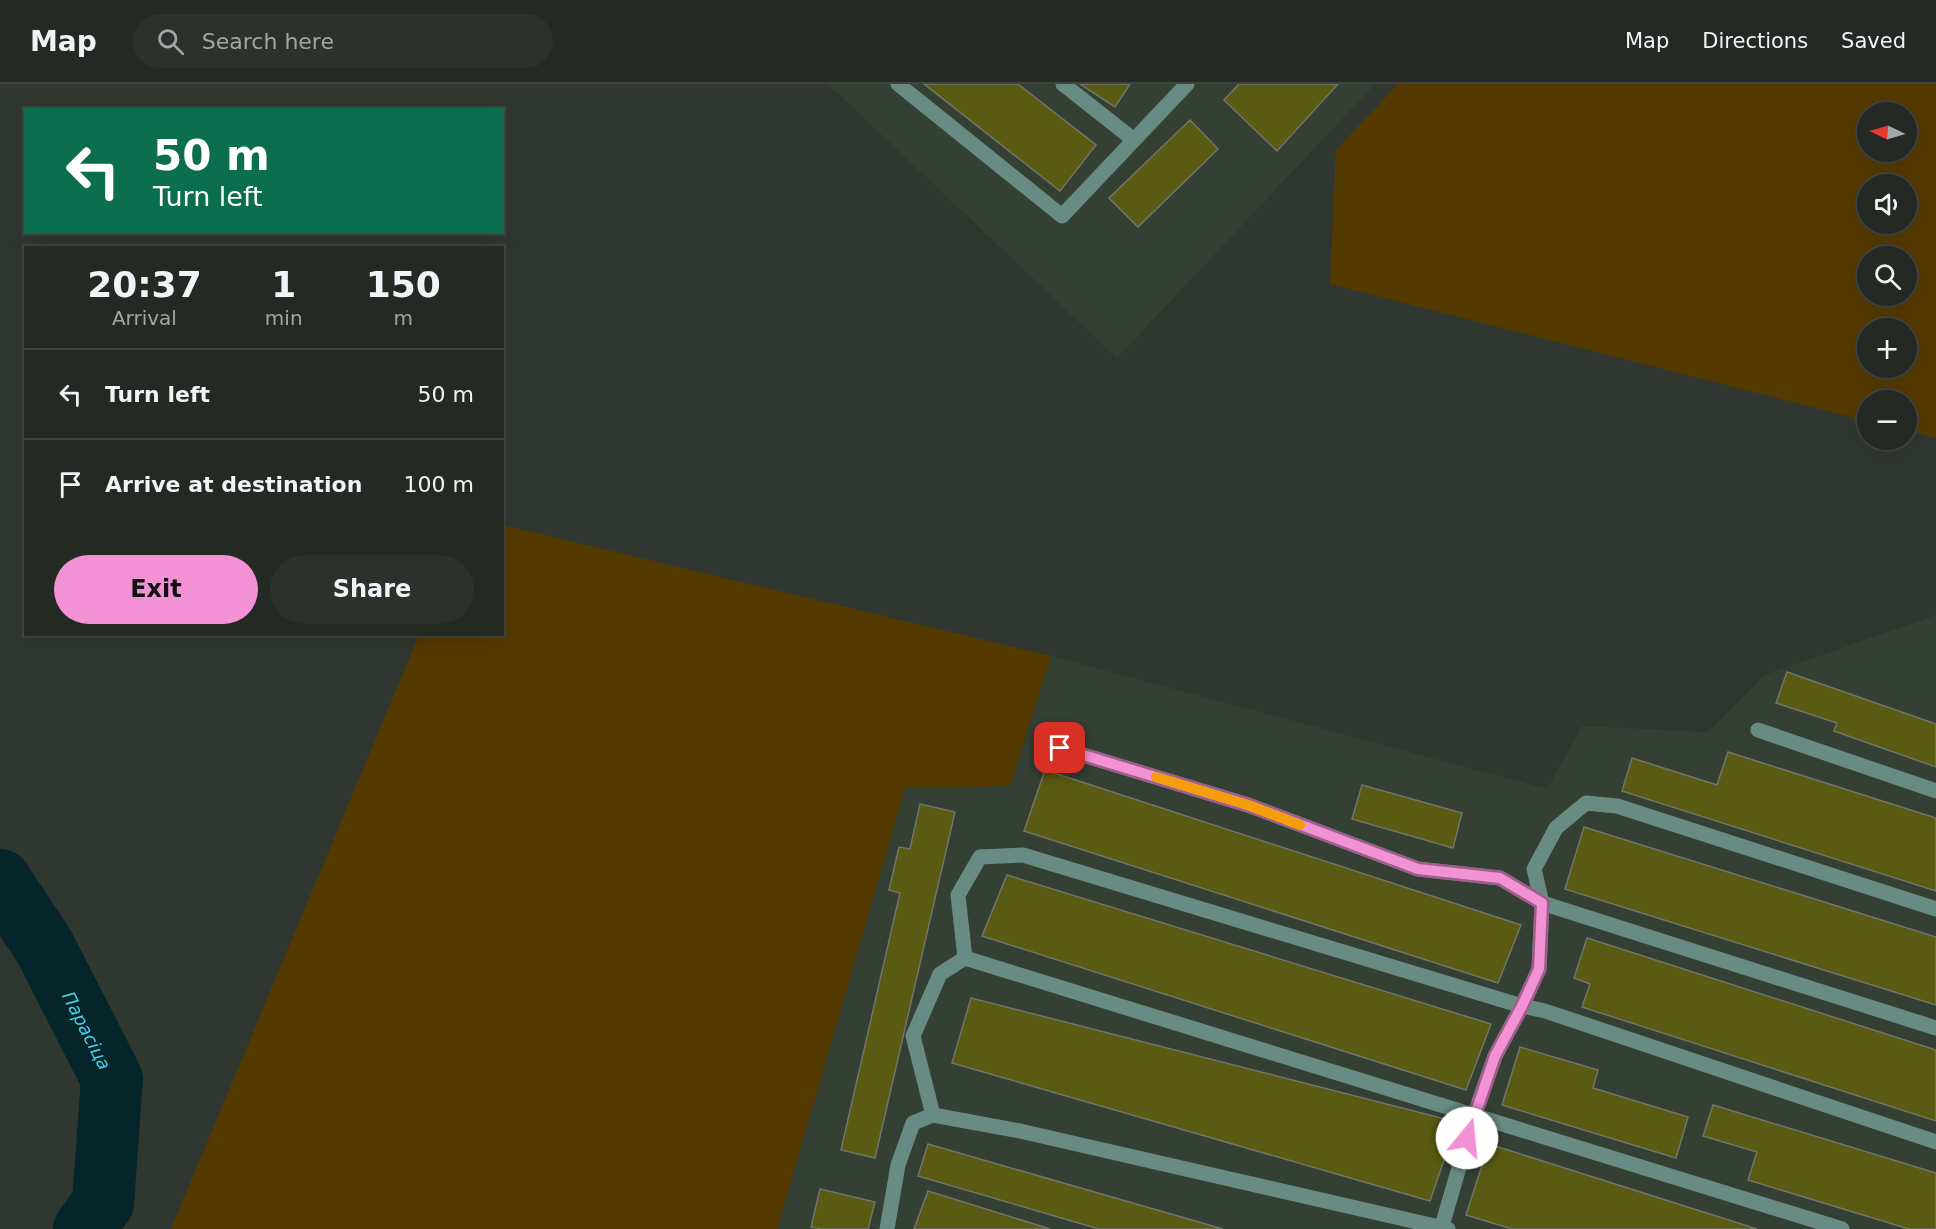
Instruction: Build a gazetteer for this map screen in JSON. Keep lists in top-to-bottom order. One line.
{"water":["Парасіца"],"north":"left","page":{"header":"Map","search":"Search here","nav":["Map","Directions","Saved"],"map_buttons":["+","−"],"turn":["50 m","Turn left"],"eta":["20:37","Arrival","1","min","150","m"],"list":[{"name":"Turn left","value":"50 m"},{"name":"Arrive at destination","value":"100 m"}],"buttons":["Exit","Share"]}}
